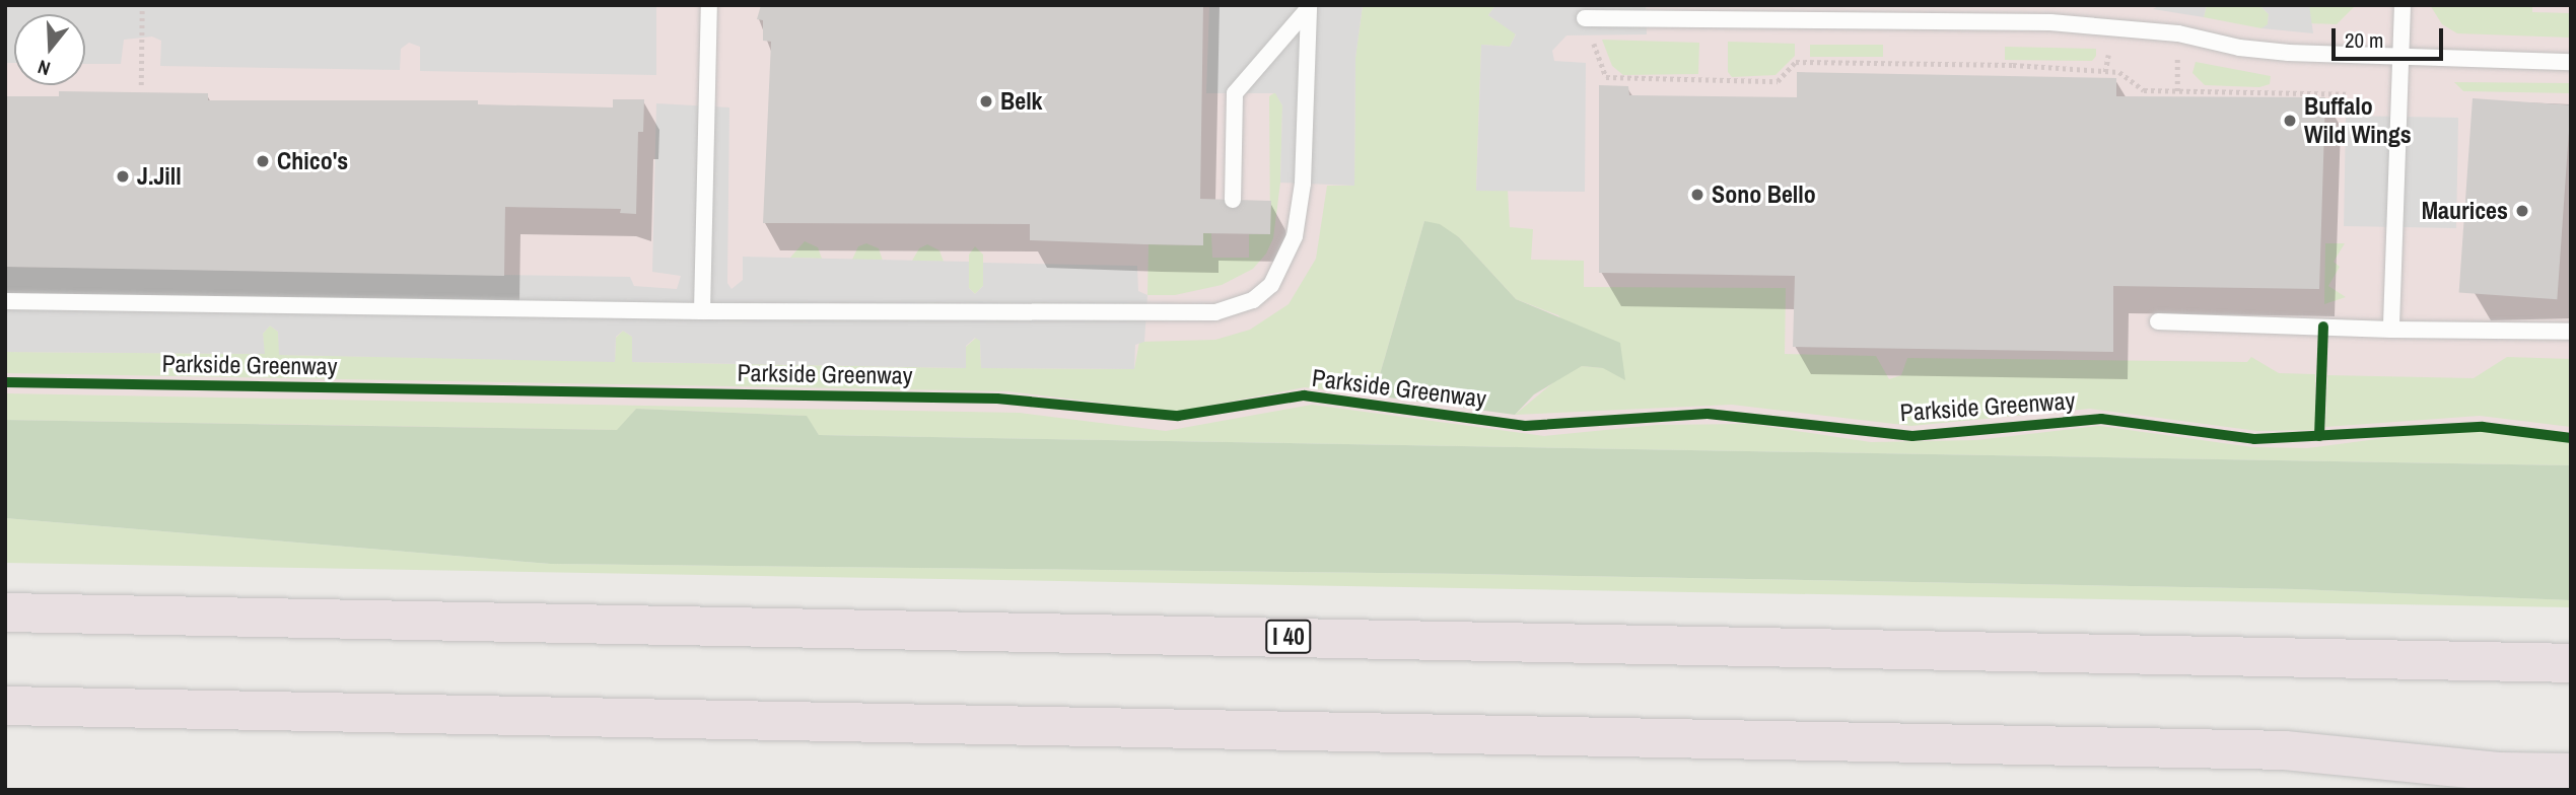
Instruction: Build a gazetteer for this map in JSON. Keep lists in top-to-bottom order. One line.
{"streets":{"highway":["I 40"],"cycle path":["Parkside Greenway"]},"places":["Belk","Buffalo Wild Wings","Chico's","J.Jill","Sono Bello","Maurices"],"scale_bar":"20 m","north":"bottom"}
